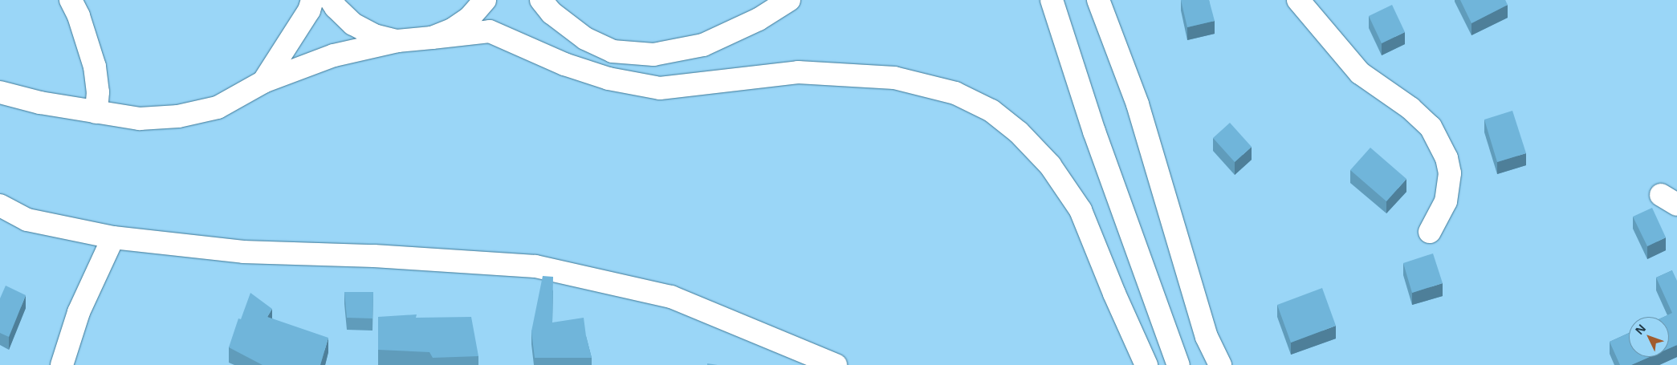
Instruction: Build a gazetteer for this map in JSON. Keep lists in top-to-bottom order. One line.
{"north":"top left"}
